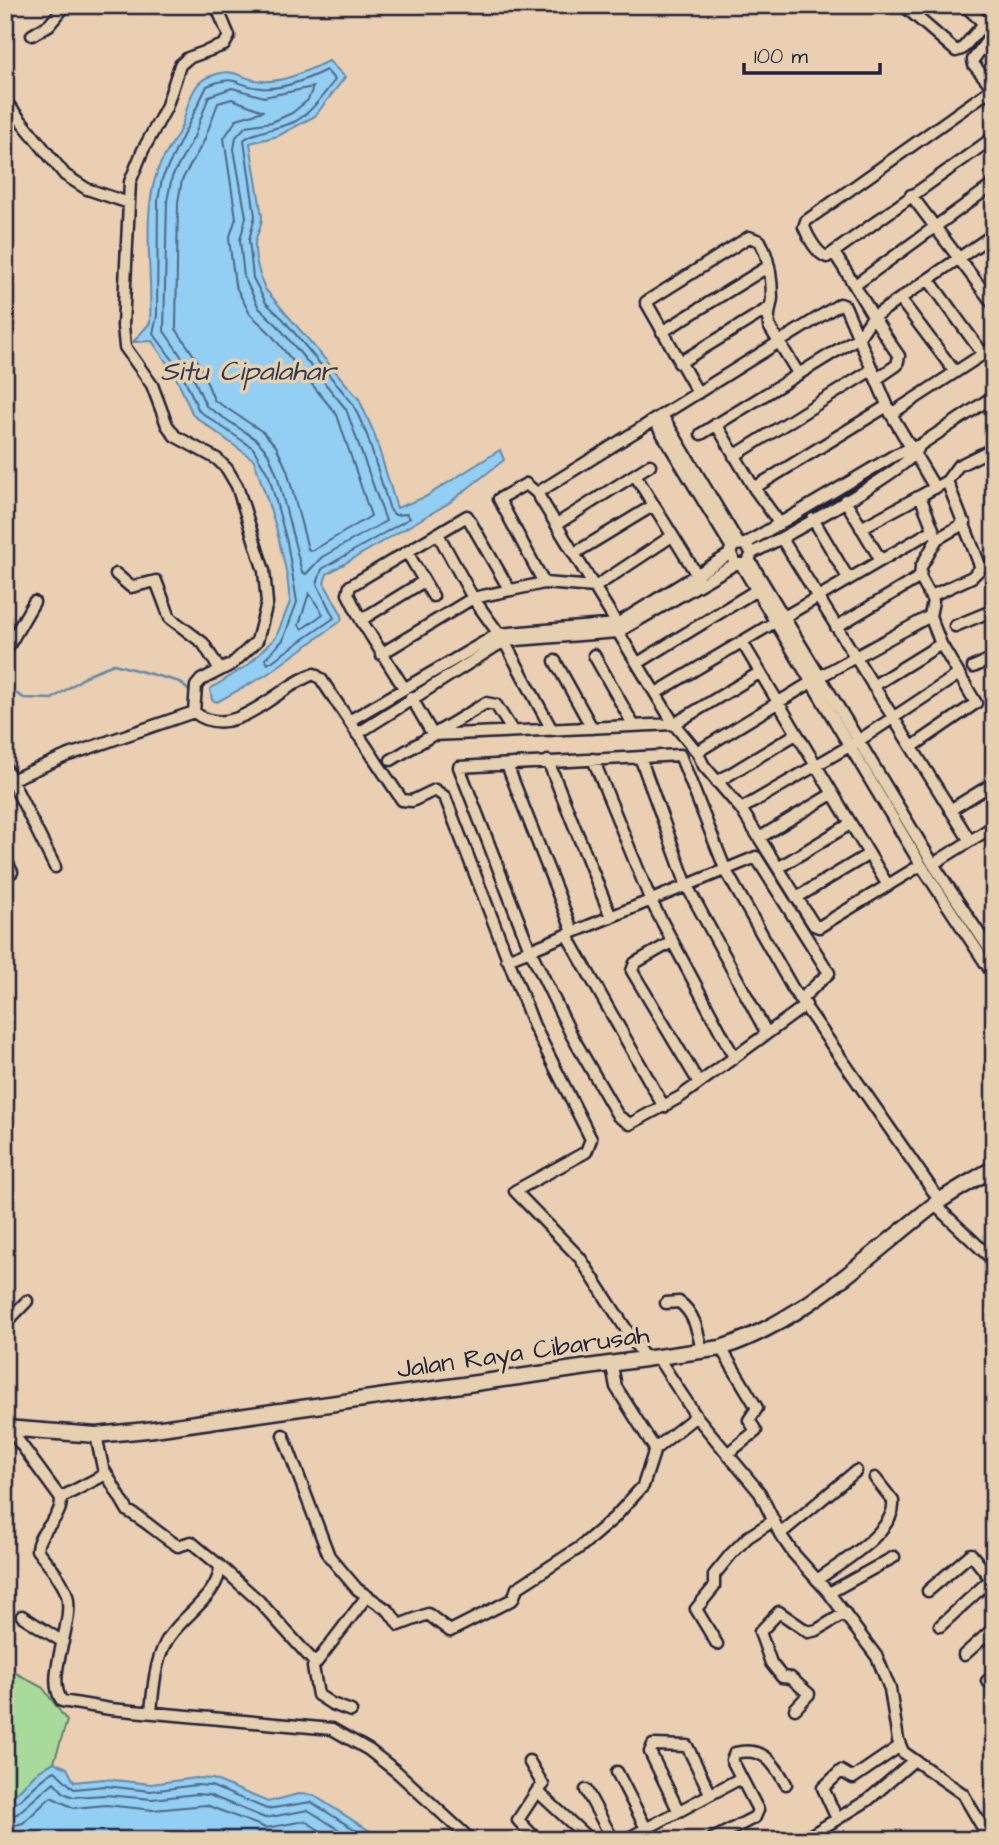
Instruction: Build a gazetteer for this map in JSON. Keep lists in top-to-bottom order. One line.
{"streets":{"main road":["Jalan Raya Cibarusah"]},"water":["Situ Cipalahar"],"scale_bar":"100 m"}
